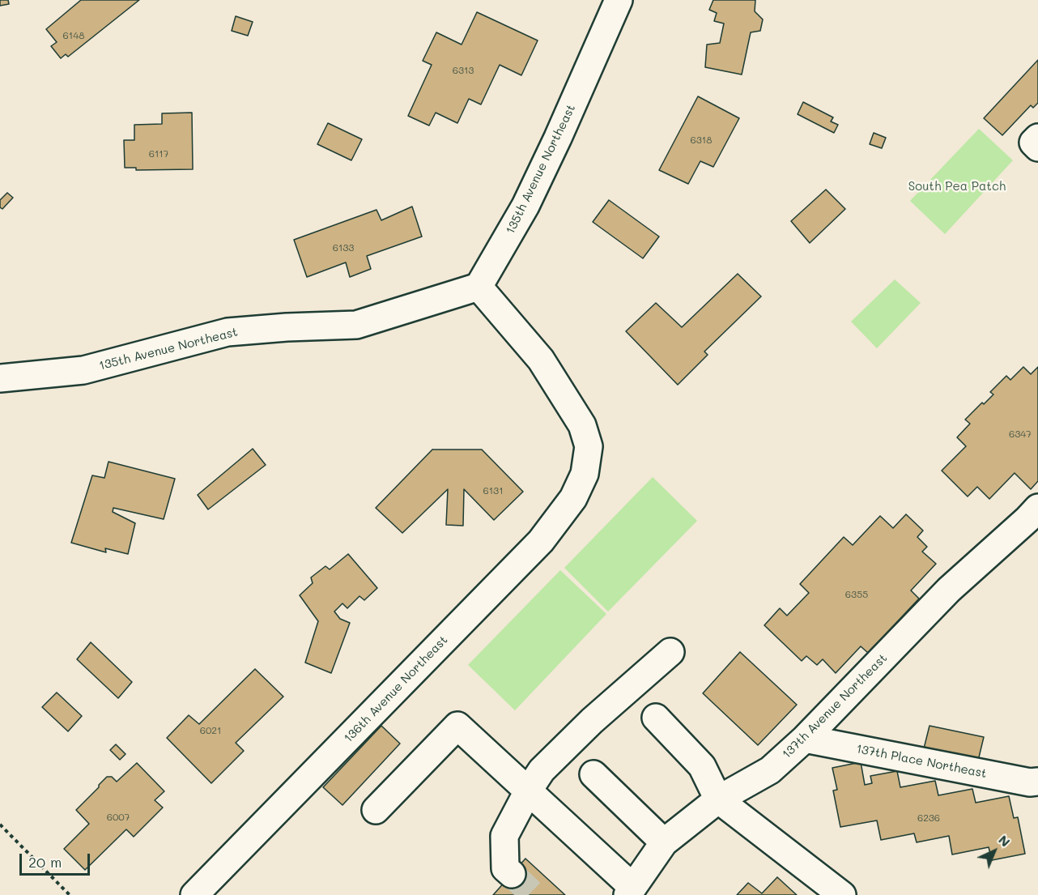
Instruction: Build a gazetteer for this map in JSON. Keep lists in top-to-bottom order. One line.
{"streets":{"street":["135th Avenue Northeast","136th Avenue Northeast","137th Avenue Northeast","137th Place Northeast"]},"crossings":[["135th Avenue Northeast","136th Avenue Northeast"],["137th Avenue Northeast","137th Place Northeast"]],"parks":["South Pea Patch"],"house_numbers":["6148","6313","6318","6117","6133","6347","6131","6355","6021","6007","6236"],"scale_bar":"20 m","north":"top right"}
